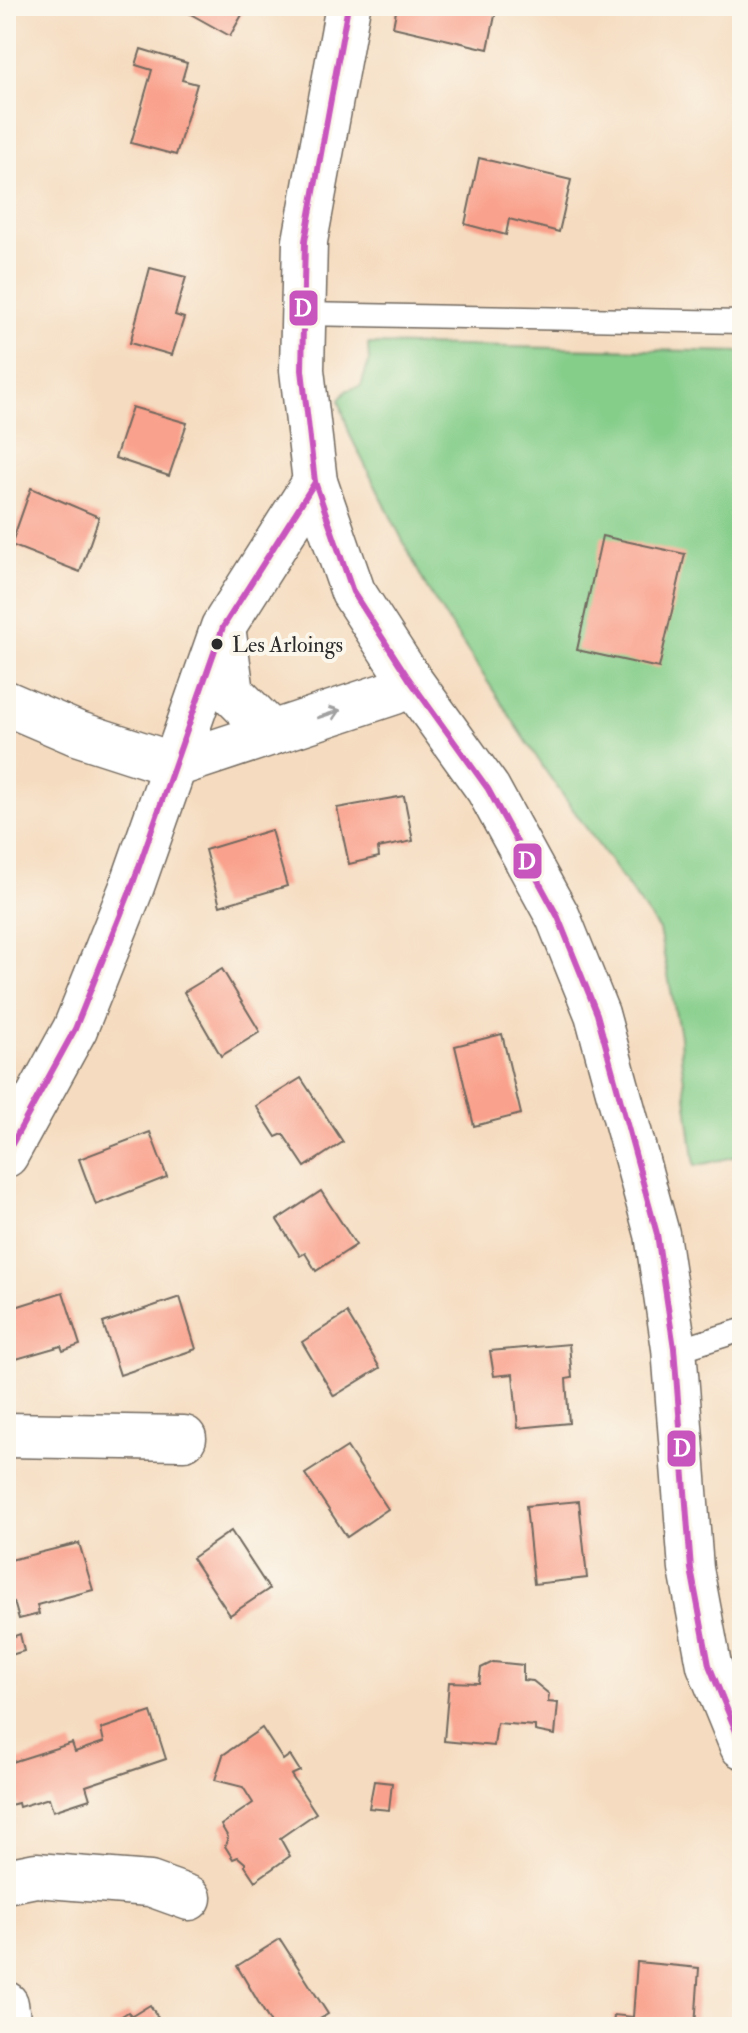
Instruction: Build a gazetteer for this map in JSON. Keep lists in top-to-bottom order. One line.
{"places":["Les Arloings"],"lines":["transit line D"]}
